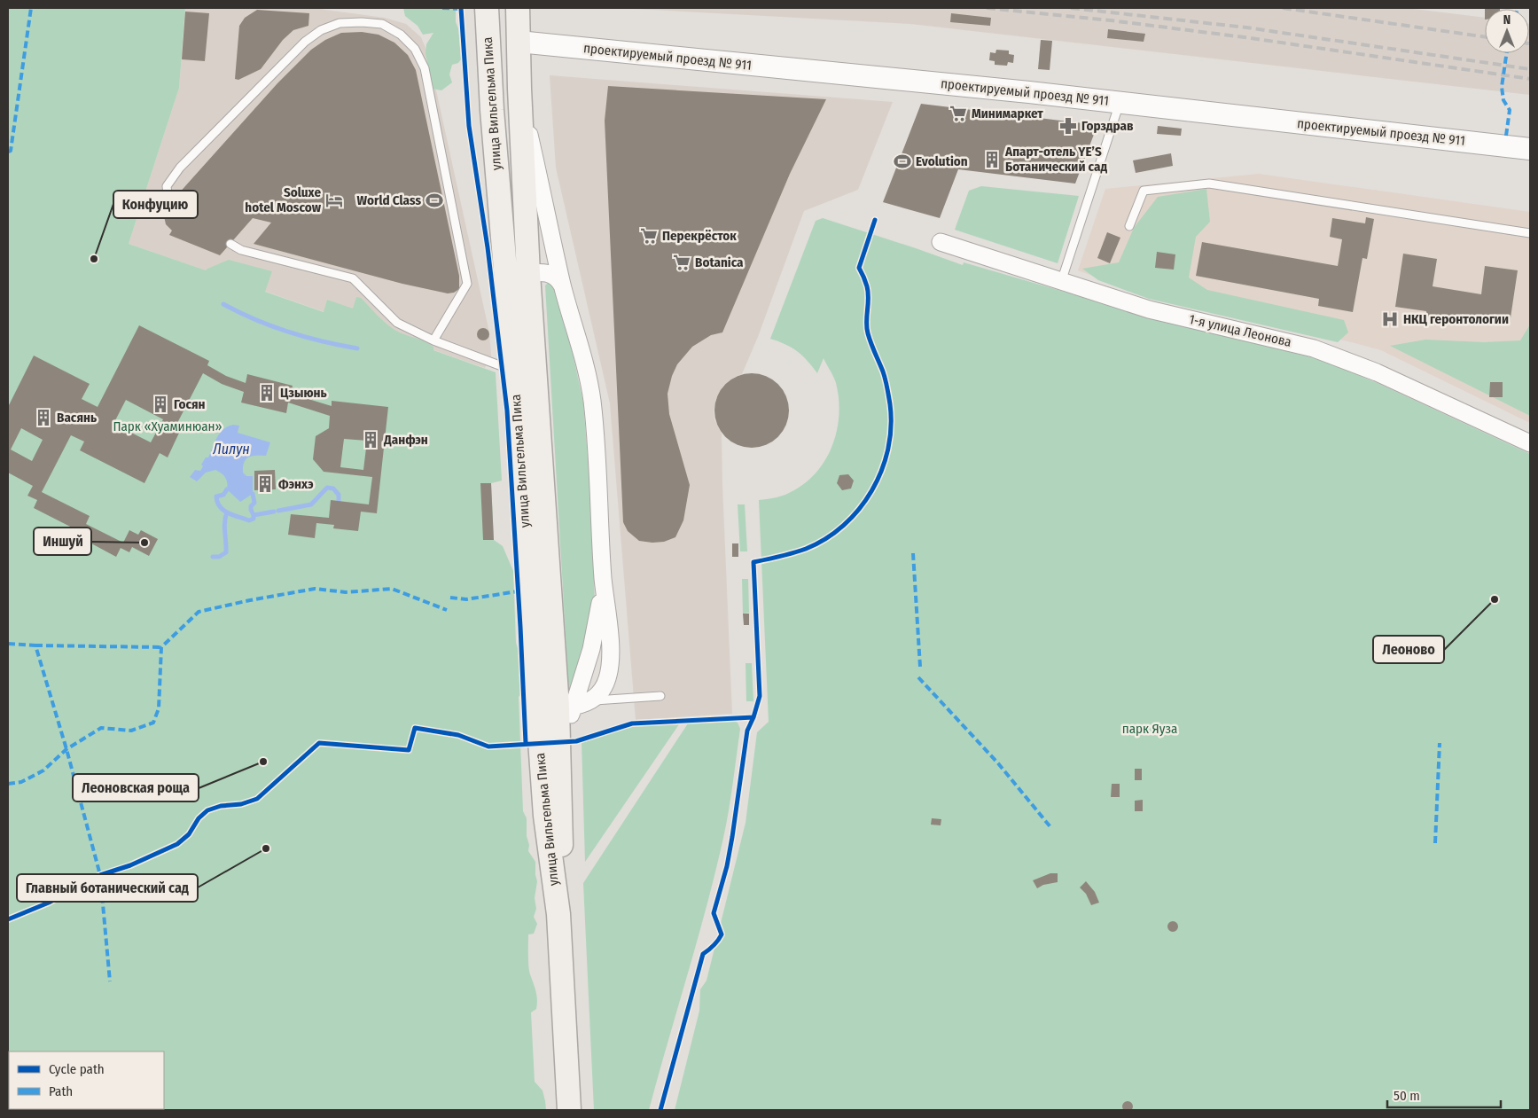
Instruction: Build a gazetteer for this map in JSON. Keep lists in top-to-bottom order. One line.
{"streets":{"main road":["улица Вильгельма Пика"],"street":["проектируемый проезд № 911","1-я улица Леонова"]},"crossings":[["проектируемый проезд № 911","улица Вильгельма Пика"]],"water":["Лилун"],"parks":["Парк «Хуаминюан»","парк Яуза"],"places":{"supermarket":["Минимаркет","Перекрёсток","Botanica"],"pharmacy":["Горздрав"],"building":["Апарт-отель YE’S Ботанический сад","Цзыюнь","Госян","Васянь","Данфэн","Фэнхэ"],"sports":["Evolution","World Class"],"hotel":["Soluxe hotel Moscow"],"other":["Конфуцию","Иншуй","Леоново","Леоновская роща","Главный ботанический сад"],"hospital":["НКЦ геронтологии"]},"legend":["Cycle path","Path"],"scale_bar":"50 m","north":"top"}
